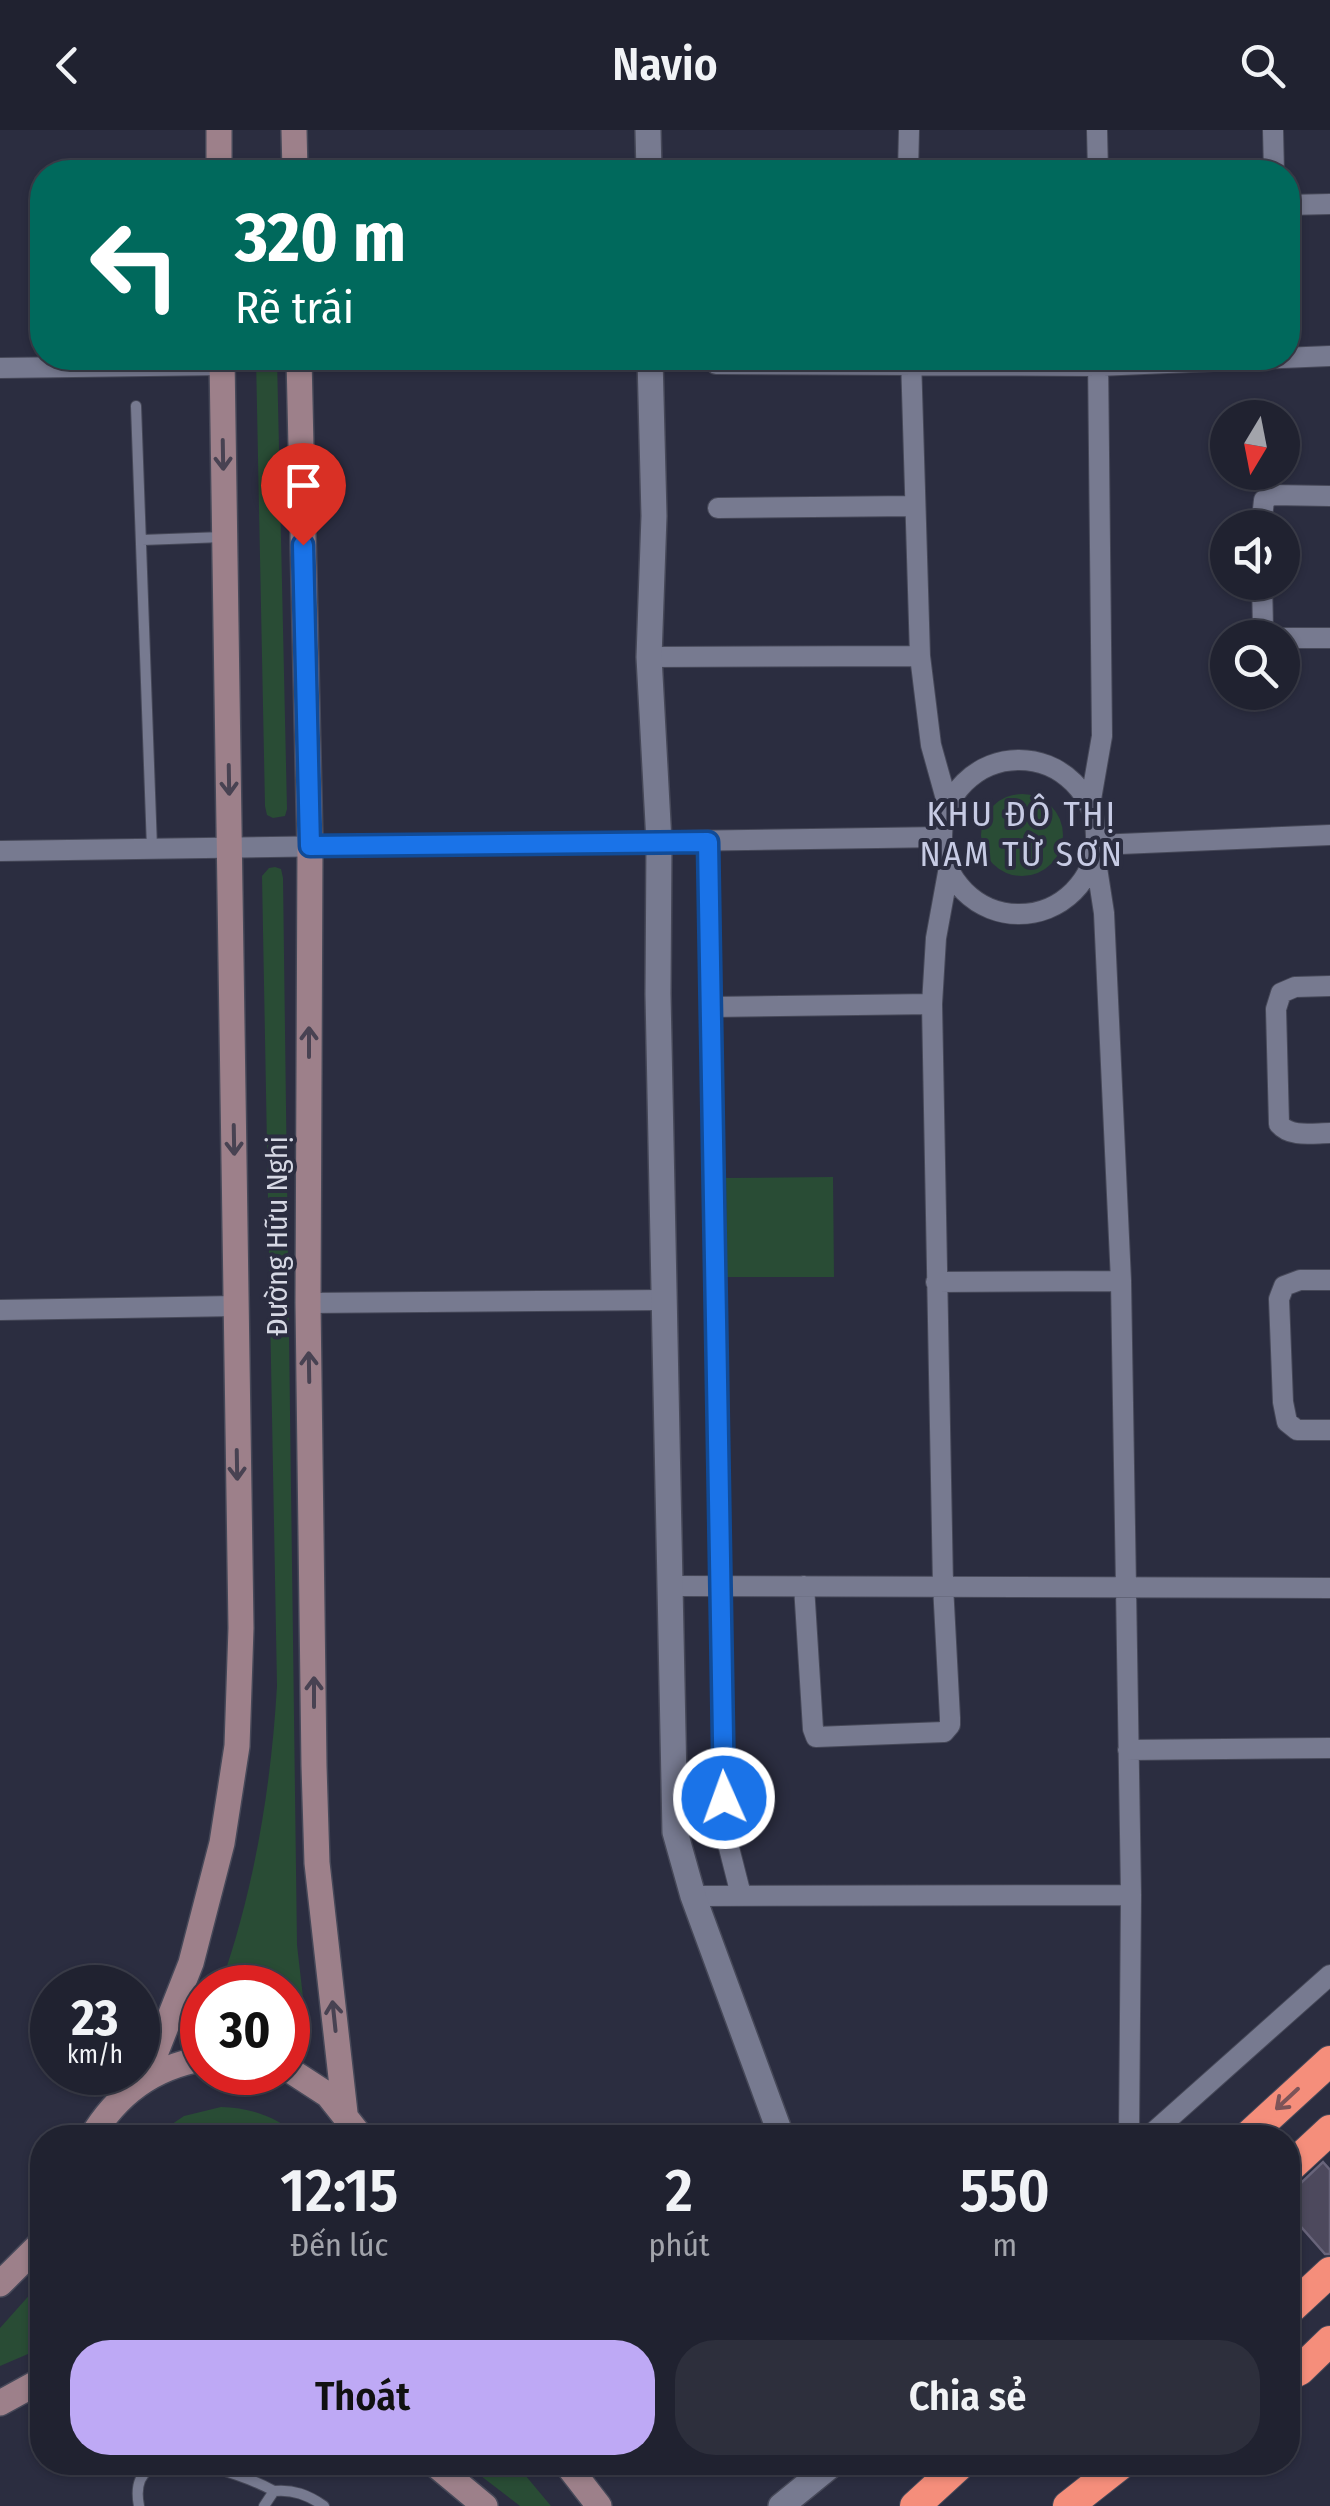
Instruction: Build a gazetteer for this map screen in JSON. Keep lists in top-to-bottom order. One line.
{"streets":{"main road":["Đường Hữu Nghị"]},"districts":["KHU ĐÔ THỊ NAM TỪ SƠN"],"north":"bottom","page":{"header":"Navio","turn":["320 m","Rẽ trái"],"speed":"23 km/h","limit":"30","eta":["12:15","Đến lúc","2","phút","550","m"],"buttons":["Thoát","Chia sẻ"]}}
